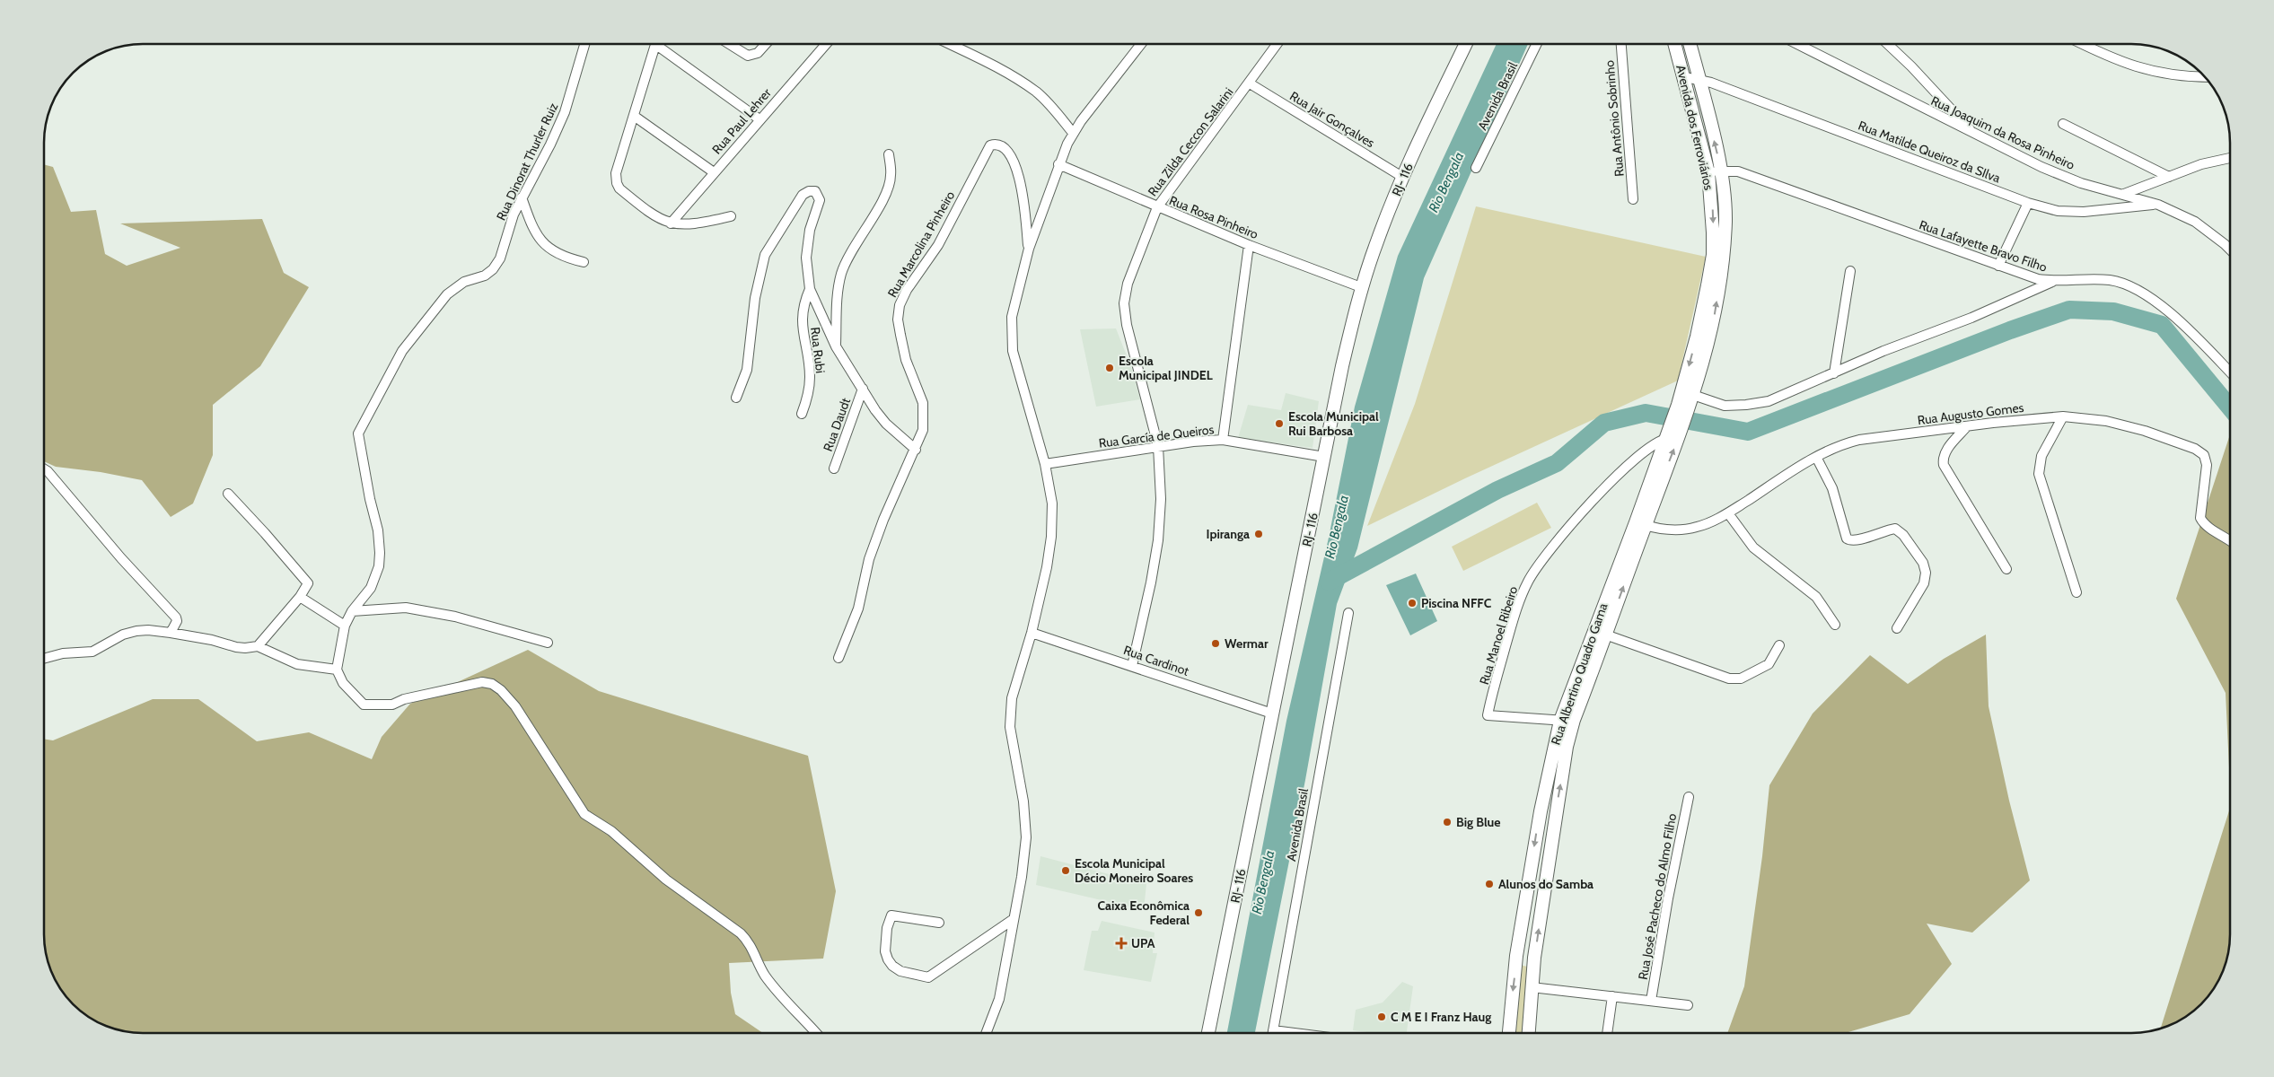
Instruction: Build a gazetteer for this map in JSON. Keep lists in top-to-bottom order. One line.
{"streets":{"main road":["Avenida dos Ferroviários","RJ- 116","Rua Albertino Quadro Gama"],"street":["Avenida Brasil","Rua Antônio Sobrinho","Rua Jair Gonçalves","Rua Paul Lehrer","Rua Joaquim da Rosa Pinheiro","Rua Zilda Ceccon Salarini","Rua Matilde Queiroz da SIlva","Rua Dinorat Thurler Ruiz","Rua Rosa Pinheiro","Rua Marcolina Pinheiro","Rua Lafayette Bravo Filho","Rua Rubi","Rua Augusto Gomes","Rua Daudt","Rua García de Queiros","Rua Manoel Ribeiro","Rua Cardinot","Rua José Pacheco do Almo Filho"]},"crossings":[["Rua Jair Gonçalves","Rua Zilda Ceccon Salarini"],["Rua Jair Gonçalves","RJ- 116"],["Avenida dos Ferroviários","Rua Matilde Queiroz da SIlva"],["Avenida dos Ferroviários","Rua Lafayette Bravo Filho"],["Avenida dos Ferroviários","Rua Albertino Quadro Gama"],["Rua Joaquim da Rosa Pinheiro","Rua Matilde Queiroz da SIlva"],["Rua Zilda Ceccon Salarini","Rua Rosa Pinheiro"],["Rua Zilda Ceccon Salarini","Rua García de Queiros"],["Rua Zilda Ceccon Salarini","Rua Cardinot"],["RJ- 116","Rua Rosa Pinheiro"],["RJ- 116","Rua García de Queiros"],["RJ- 116","Rua Cardinot"],["Rua Augusto Gomes","Rua Albertino Quadro Gama"],["Rua Manoel Ribeiro","Rua Albertino Quadro Gama"]],"water":["Rio Bengala"],"places":{"other":["Escola Municipal JINDEL","Escola Municipal Rui Barbosa","Ipiranga","Piscina NFFC","Wermar","Big Blue","Escola Municipal Décio Moneiro Soares","Alunos do Samba","Caixa Econômica Federal","C M E I Franz Haug"],"health":["UPA"]}}
